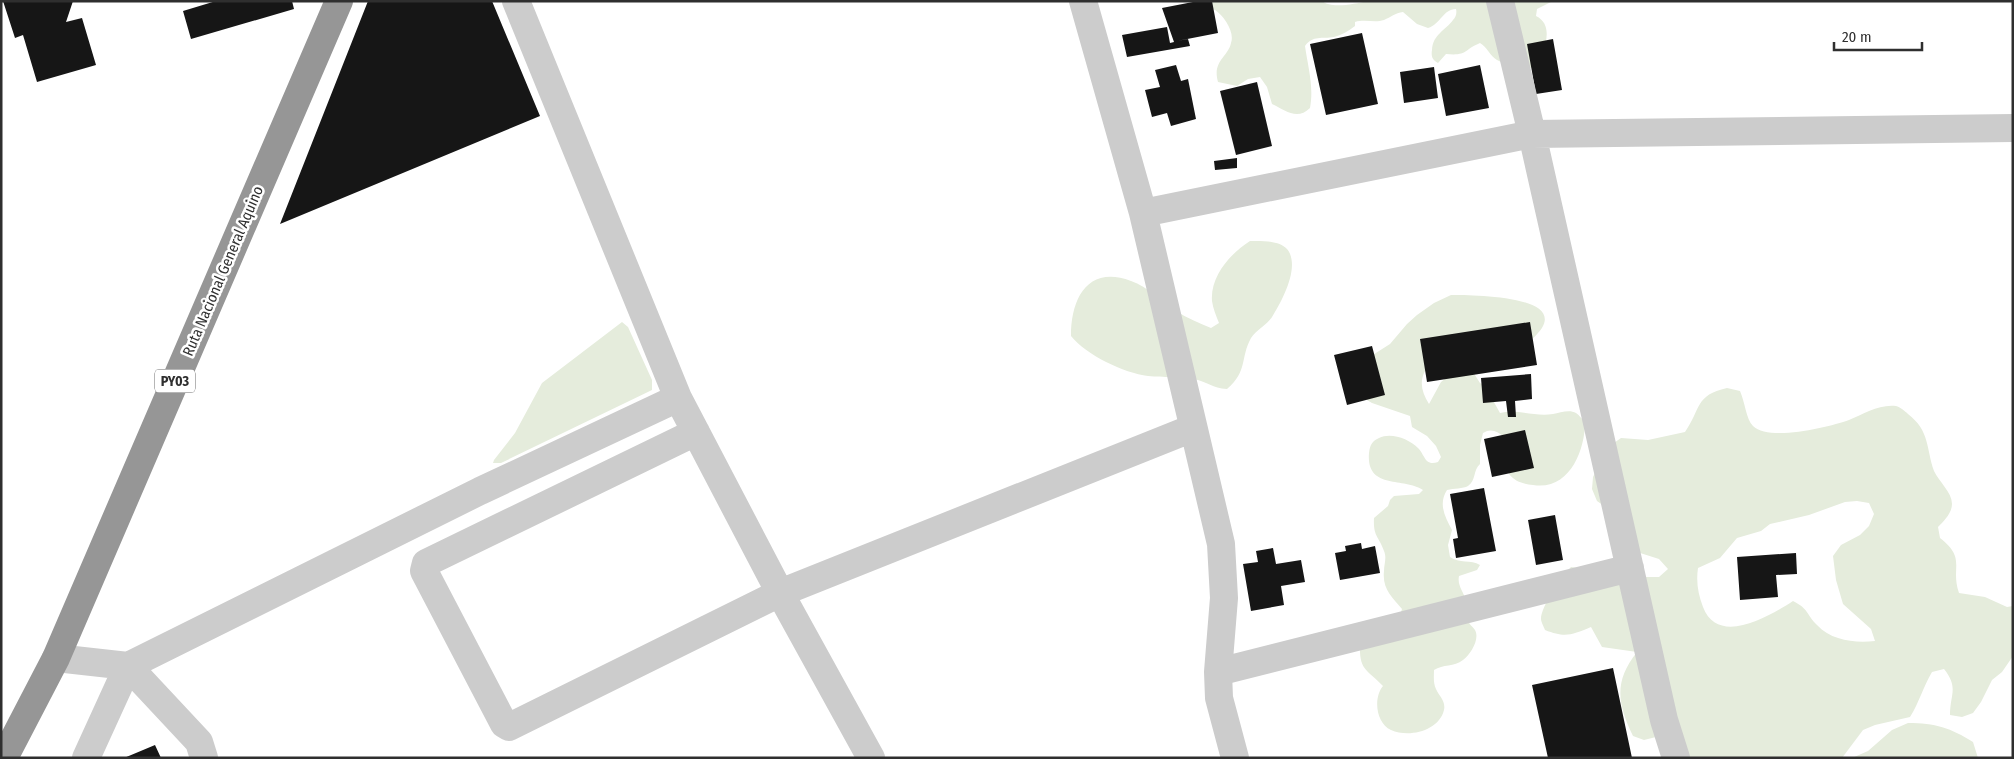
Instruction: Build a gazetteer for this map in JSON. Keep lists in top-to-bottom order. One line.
{"streets":{"highway":["Ruta Nacional General Aquino","PY03"]},"scale_bar":"20 m"}
